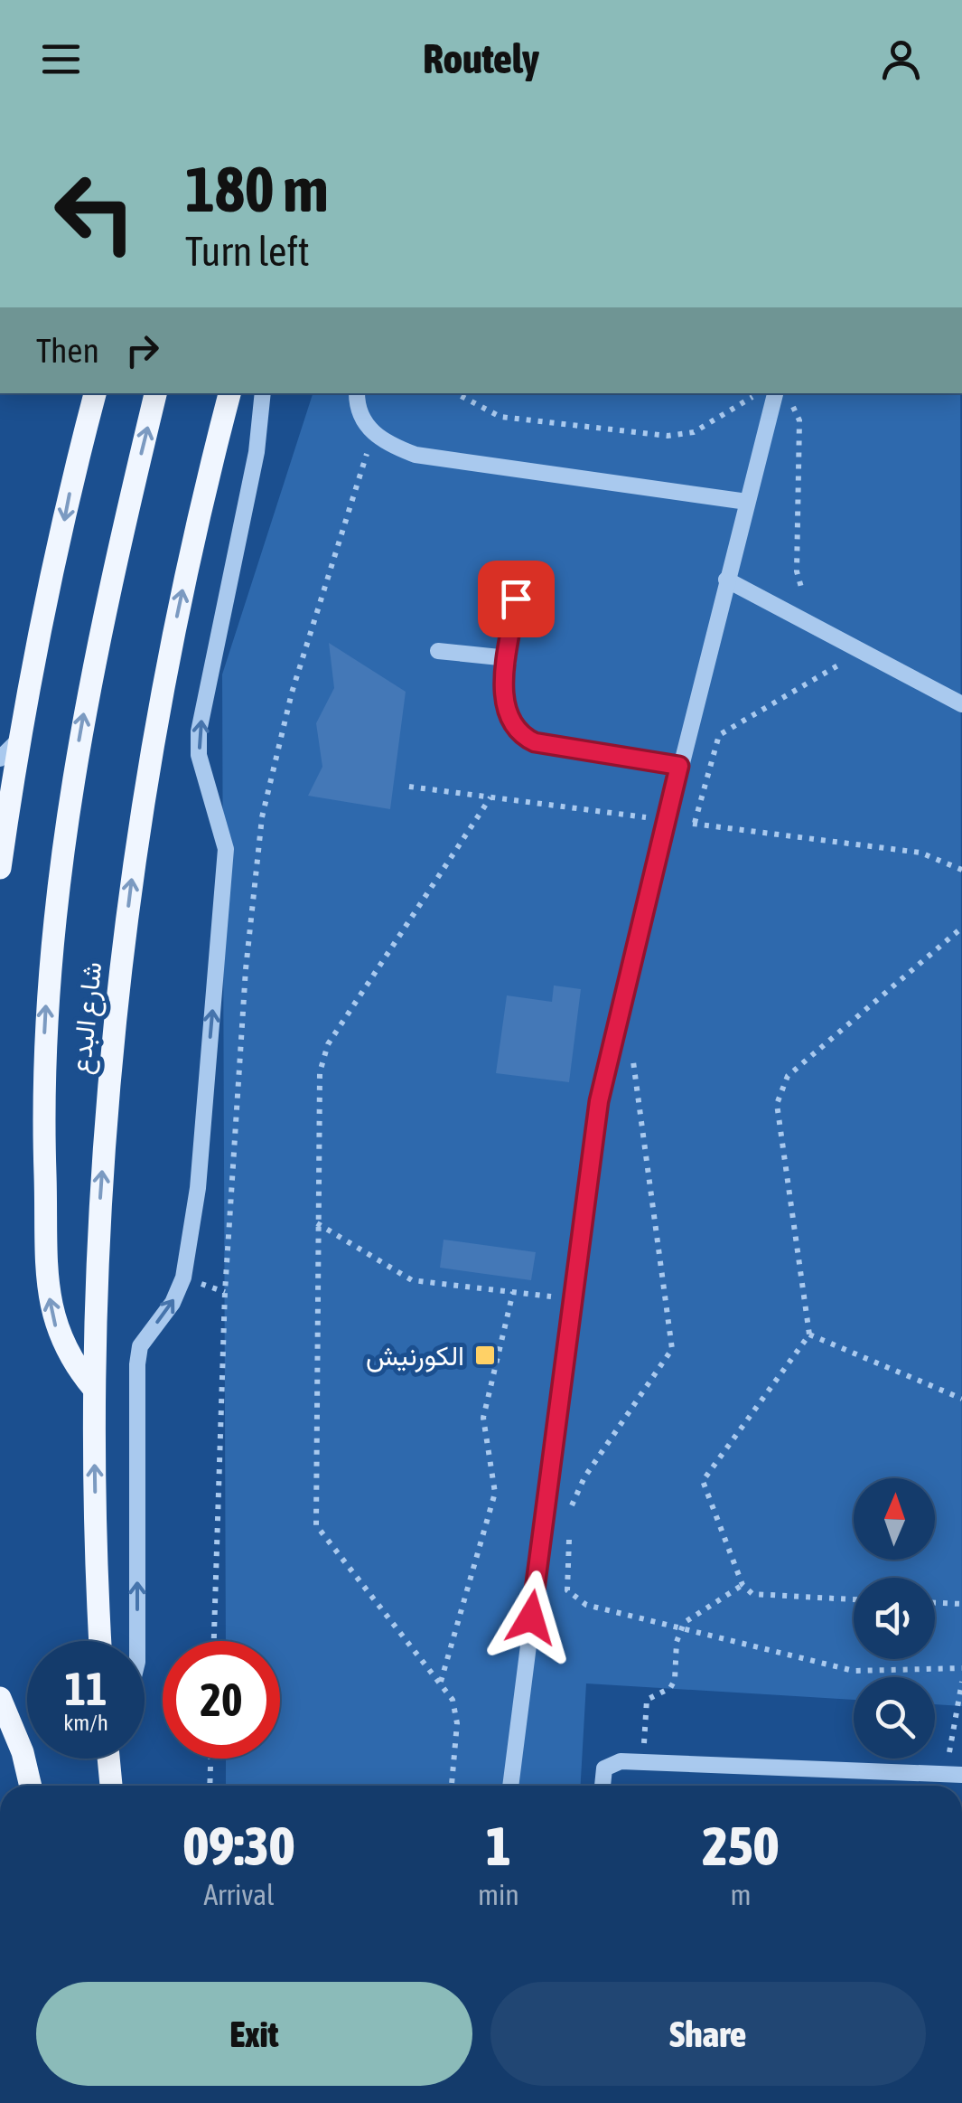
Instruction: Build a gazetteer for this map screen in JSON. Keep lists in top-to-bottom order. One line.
{"streets":{"main road":["شارع البدع"]},"places":{"transit":["الكورنيش"]},"north":"top","page":{"header":"Routely","turn":["180 m","Turn left"],"then":"Then","speed":"11 km/h","limit":"20","eta":["09:30","Arrival","1","min","250","m"],"buttons":["Exit","Share"]}}
